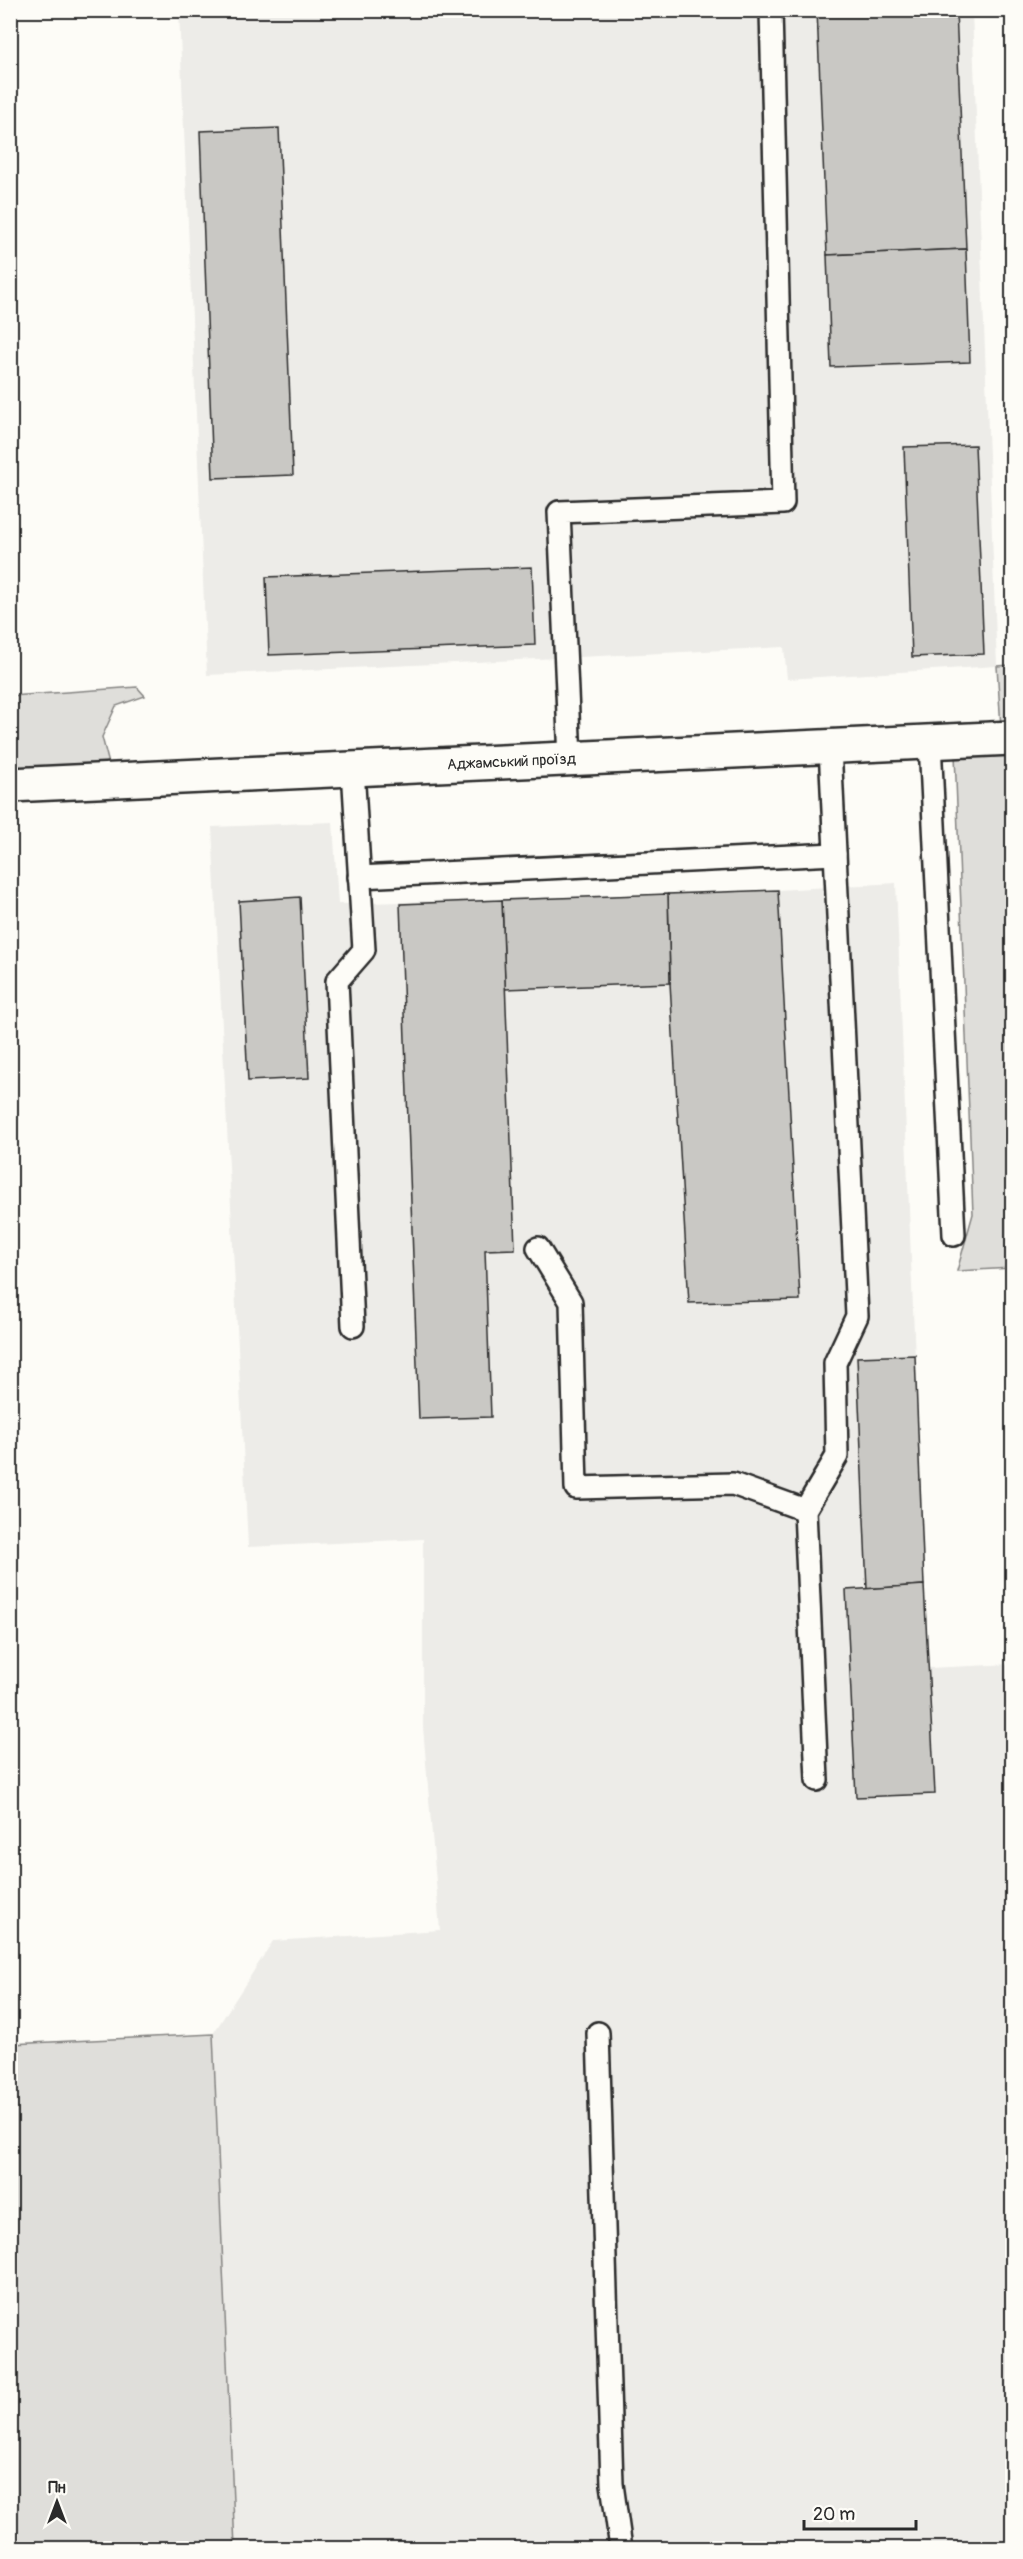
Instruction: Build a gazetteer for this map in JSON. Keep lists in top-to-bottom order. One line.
{"streets":{"street":["Аджамський проїзд"]},"scale_bar":"20 m","north":"top"}
